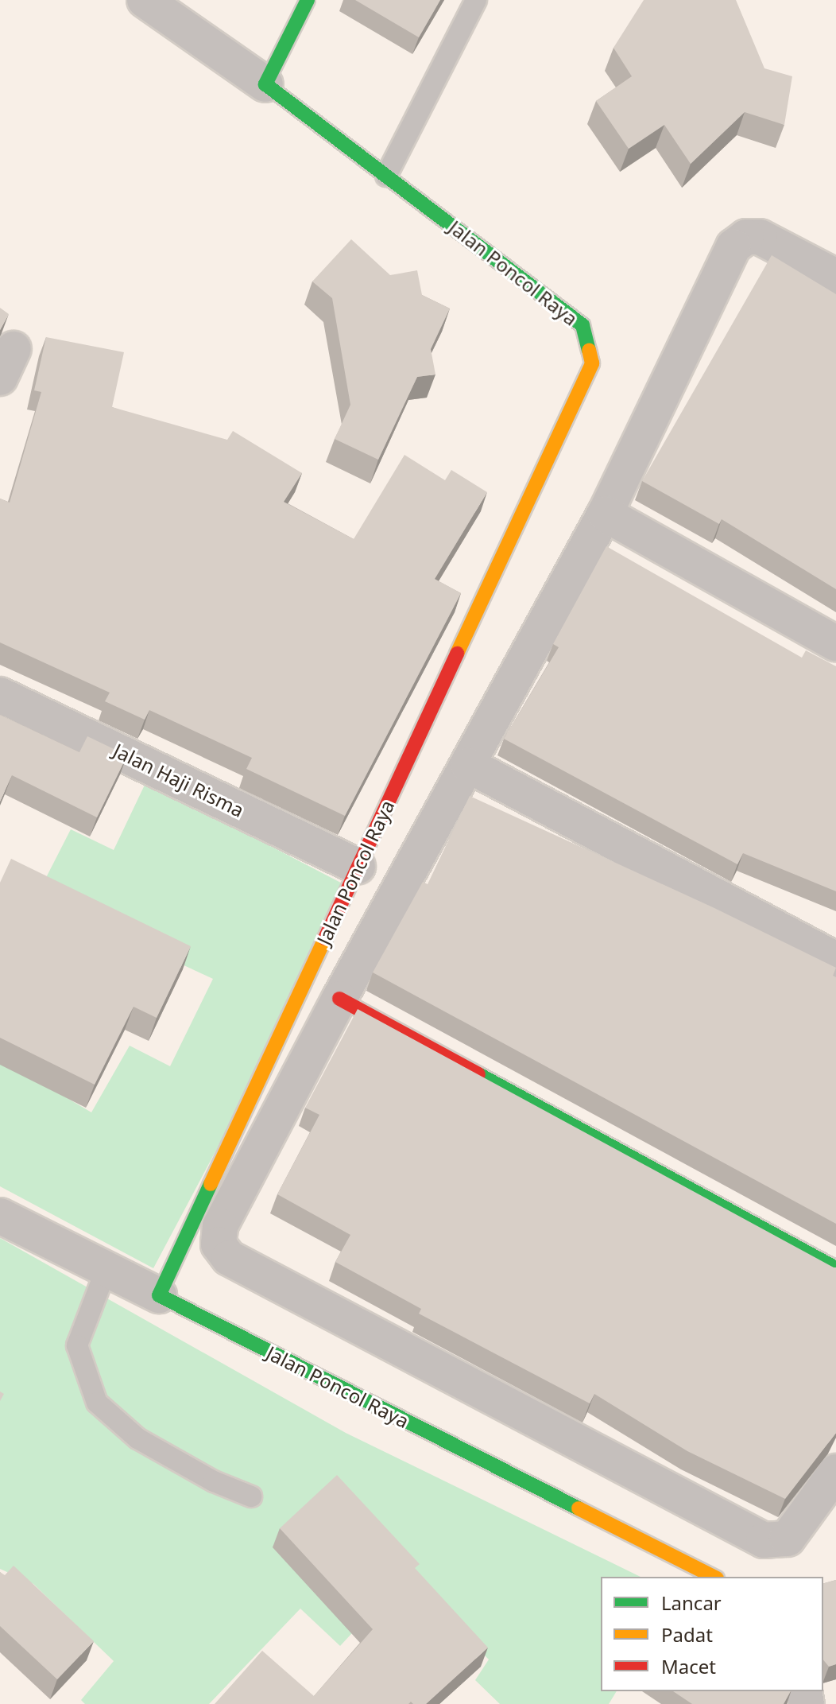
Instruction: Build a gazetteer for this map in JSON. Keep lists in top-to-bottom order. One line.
{"streets":{"street":["Jalan Poncol Raya","Jalan Haji Risma"]},"crossings":[["Jalan Poncol Raya","Jalan Haji Risma"]],"legend":["Lancar","Padat","Macet"]}
